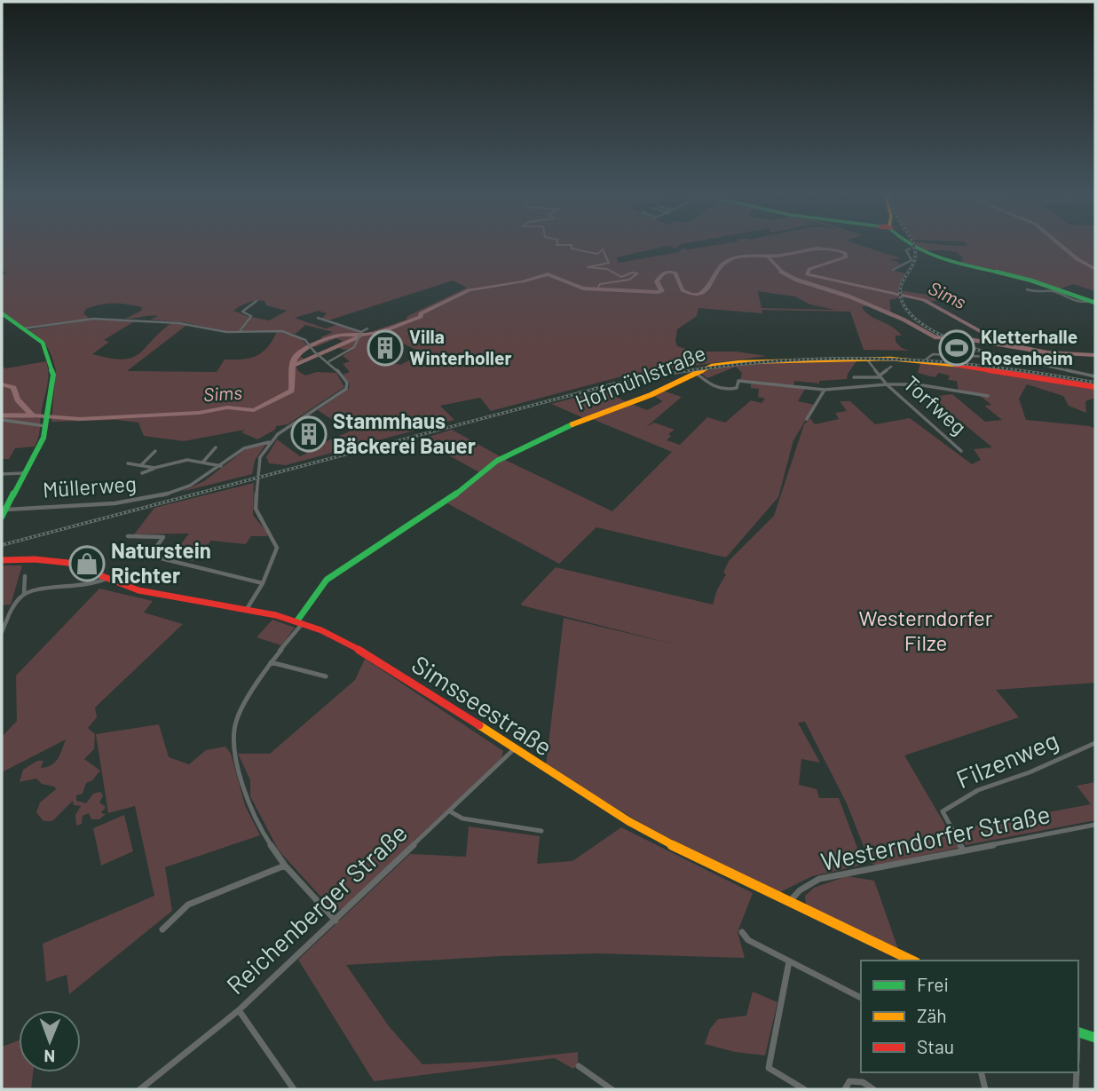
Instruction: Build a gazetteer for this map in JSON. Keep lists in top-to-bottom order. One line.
{"streets":{"main road":["Hofmühlstraße","Simsseestraße"],"street":["Torfweg","Müllerweg","Filzenweg","Westerndorfer Straße","Reichenberger Straße"]},"crossings":[["Hofmühlstraße","Torfweg"],["Hofmühlstraße","Simsseestraße"],["Simsseestraße","Westerndorfer Straße"],["Simsseestraße","Reichenberger Straße"],["Filzenweg","Westerndorfer Straße"]],"water":["Sims"],"parks":["Westerndorfer Filze"],"places":{"building":["Villa Winterholler","Stammhaus Bäckerei Bauer"],"sports":["Kletterhalle Rosenheim"],"shop":["Naturstein Richter"]},"legend":["Frei","Zäh","Stau"],"north":"bottom"}
